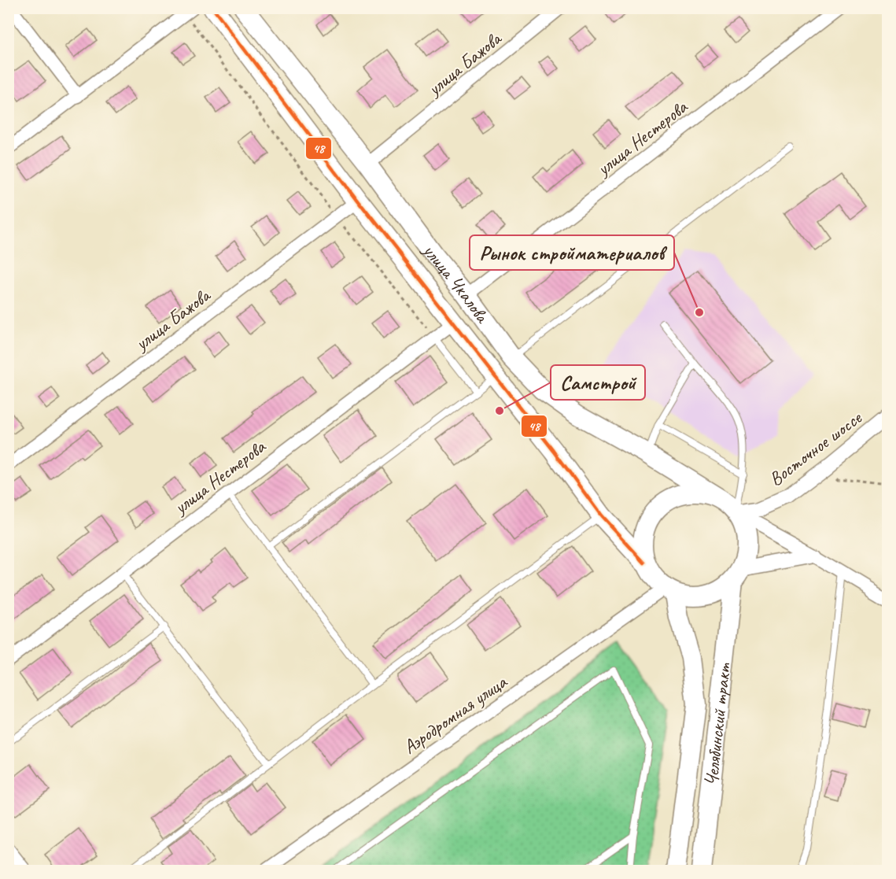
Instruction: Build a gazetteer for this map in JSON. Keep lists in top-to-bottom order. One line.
{"streets":{"main road":["улица Чкалова","Челябинский тракт"],"street":["улица Бажова","улица Нестерова","Восточное шоссе","Аэродромная улица"]},"crossings":[["улица Бажова","улица Чкалова"],["улица Нестерова","улица Чкалова"],["улица Чкалова","Восточное шоссе"],["улица Чкалова","Аэродромная улица"],["улица Чкалова","Челябинский тракт"],["Восточное шоссе","Аэродромная улица"],["Восточное шоссе","Челябинский тракт"],["Аэродромная улица","Челябинский тракт"]],"places":["Рынок стройматериалов","Самстрой"],"lines":["transit line 48"]}
